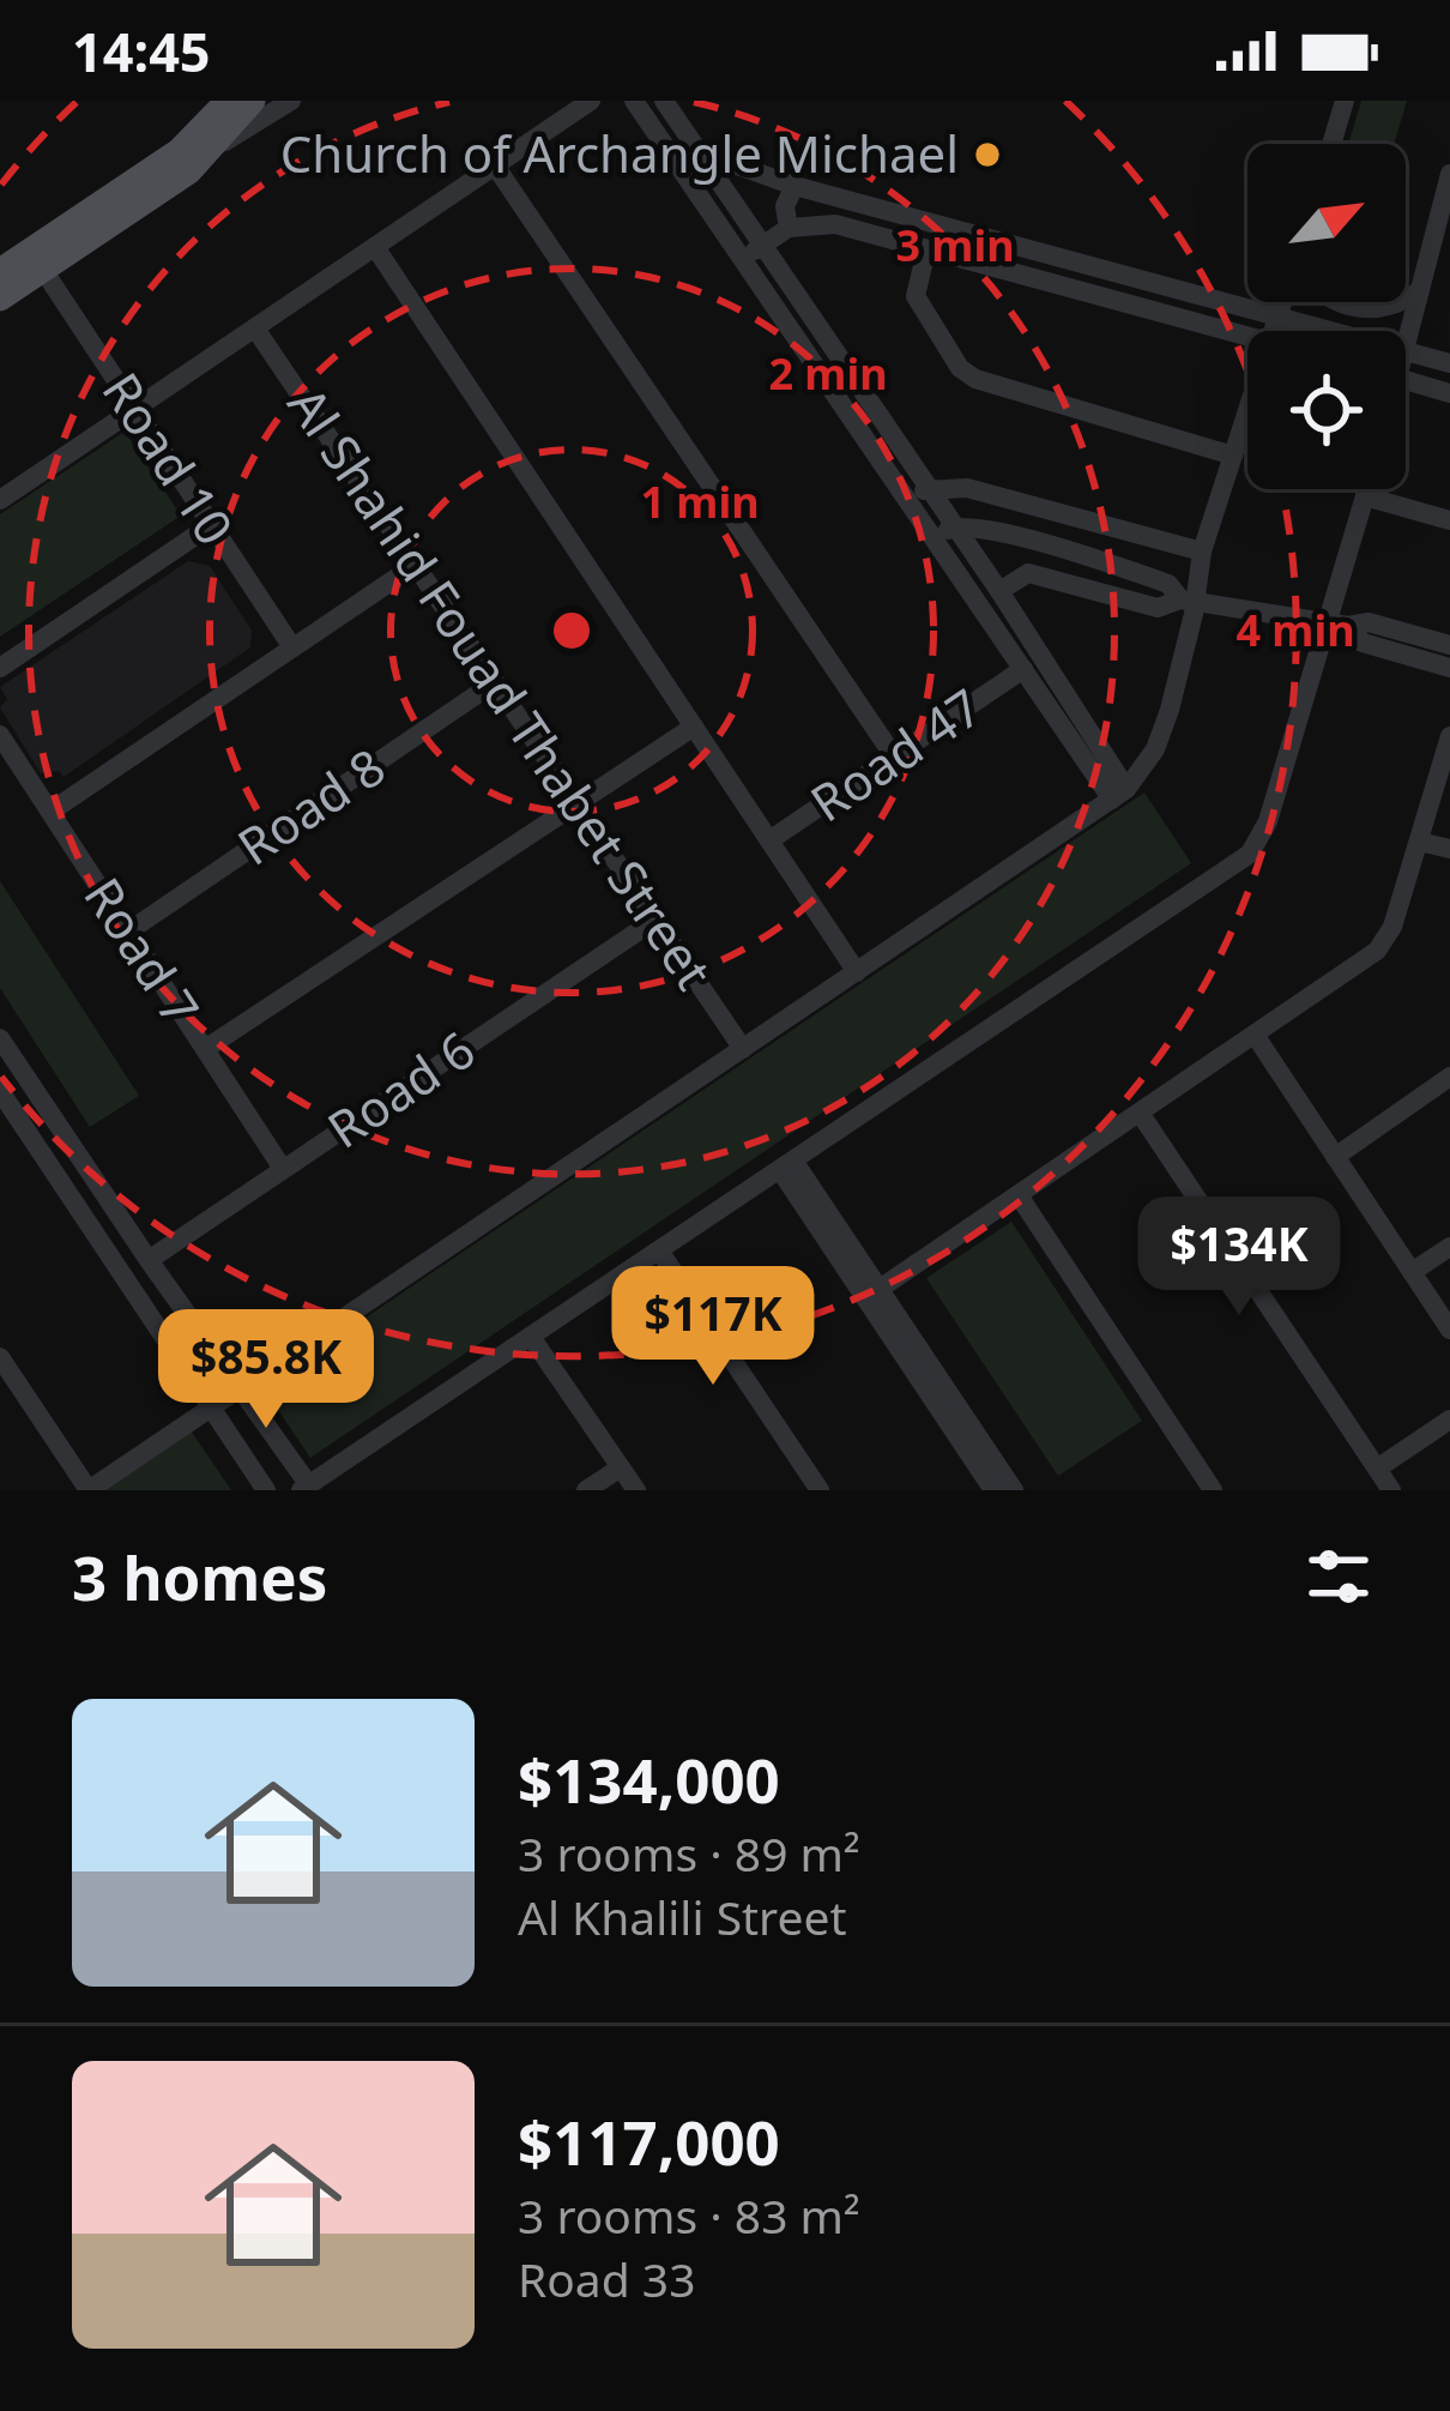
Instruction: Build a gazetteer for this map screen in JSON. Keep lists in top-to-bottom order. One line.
{"streets":{"street":["Road 10","Al Shahid Fouad Thabet Street","Road 47","Road 8","Road 7","Road 6"]},"crossings":[["Al Shahid Fouad Thabet Street","Road 8"],["Al Shahid Fouad Thabet Street","Road 6"],["Road 8","Road 7"],["Road 7","Road 6"]],"places":["Church of Archangle Michael"],"north":"top right","page":{"status":"14:45","price":["$134K","$117K","$85.8K"],"heading":"3 homes","list":[{"name":"$134,000","note":"3 rooms · 89 m² · Al Khalili Street"},{"name":"$117,000","note":"3 rooms · 83 m² · Road 33"}]},"rings":["3 min","2 min","1 min","4 min"]}
